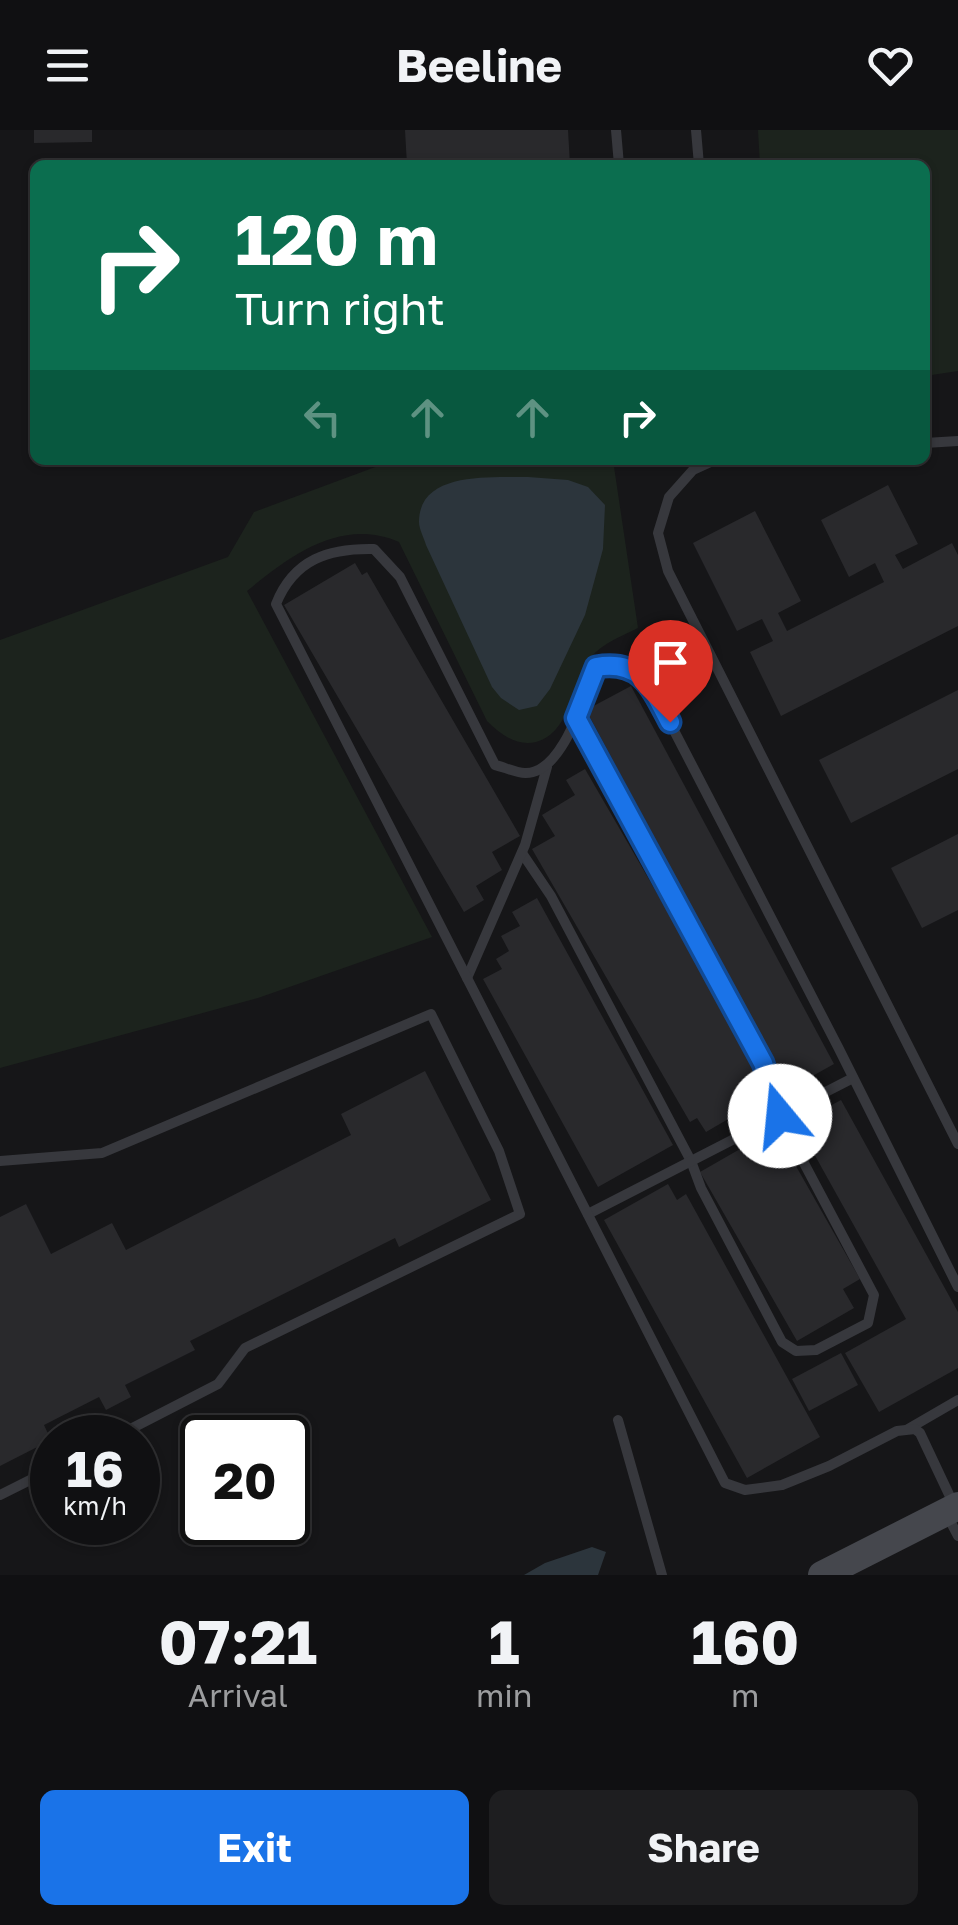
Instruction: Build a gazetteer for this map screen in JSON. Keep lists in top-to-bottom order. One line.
{"page":{"header":"Beeline","turn":["120 m","Turn right"],"speed":"16 km/h","limit":"20","eta":["07:21","Arrival","1","min","160","m"],"buttons":["Exit","Share"]}}
